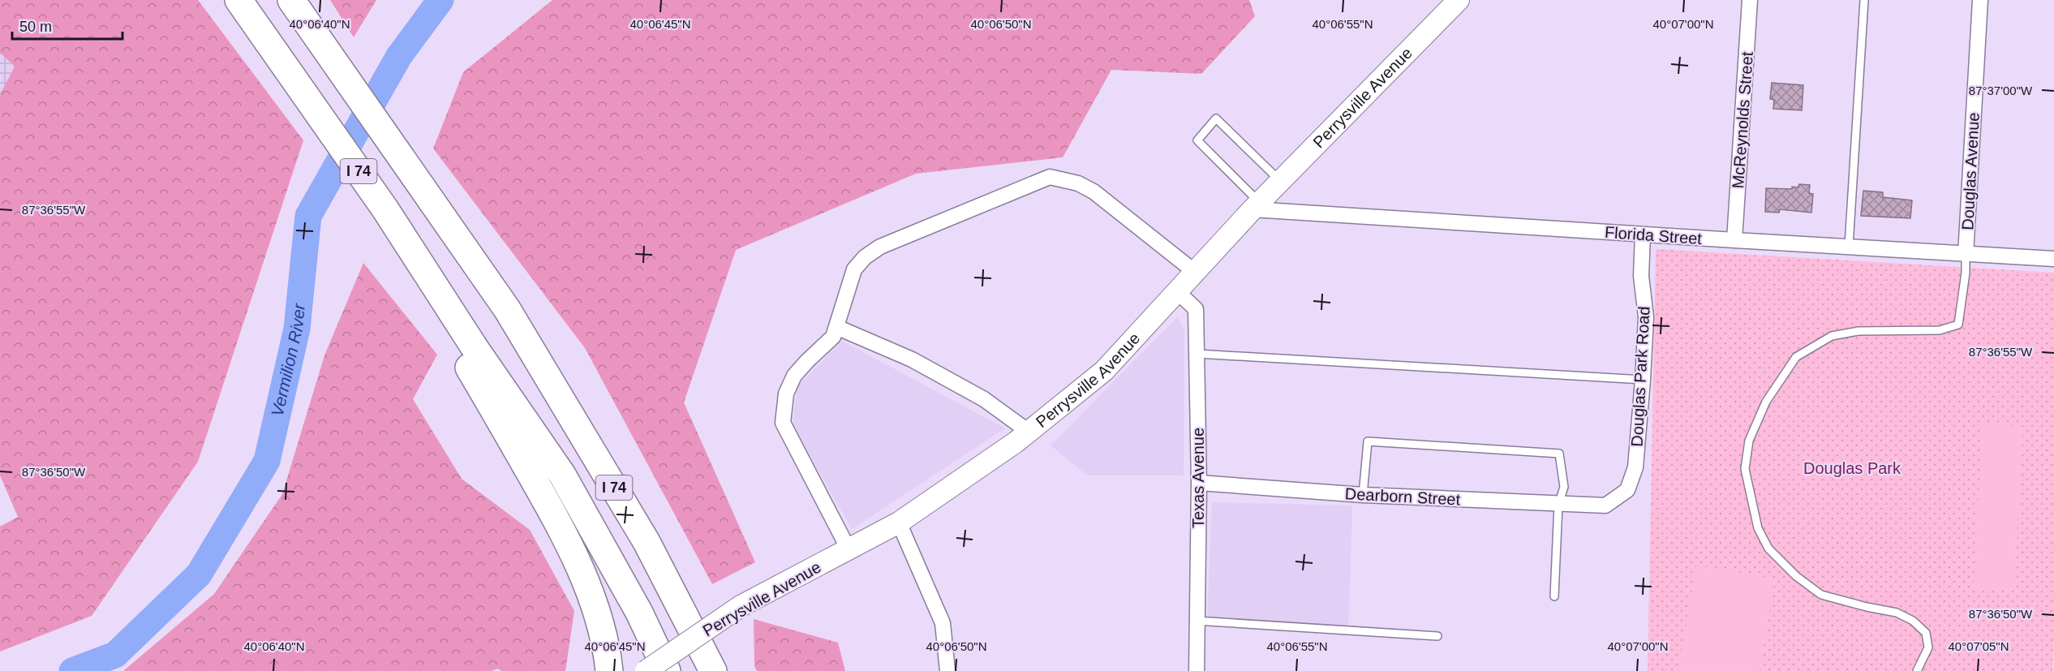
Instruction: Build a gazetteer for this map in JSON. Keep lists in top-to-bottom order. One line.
{"streets":{"highway":["I 74"],"street":["Perrysville Avenue","McReynolds Street","Douglas Avenue","Florida Street","Douglas Park Road","Texas Avenue","Dearborn Street"]},"crossings":[["Perrysville Avenue","Florida Street"],["Perrysville Avenue","Texas Avenue"],["McReynolds Street","Florida Street"],["Douglas Avenue","Florida Street"],["Florida Street","Douglas Park Road"],["Douglas Park Road","Dearborn Street"],["Texas Avenue","Dearborn Street"]],"water":["Vermilion River"],"parks":["Douglas Park"],"scale_bar":"50 m","coordinates":["40°07'00\"N","40°06'40\"N","40°06'45\"N","40°06'50\"N","40°06'55\"N","87°37'00\"W","87°36'55\"W","87°36'50\"W","40°07'05\"N"]}
